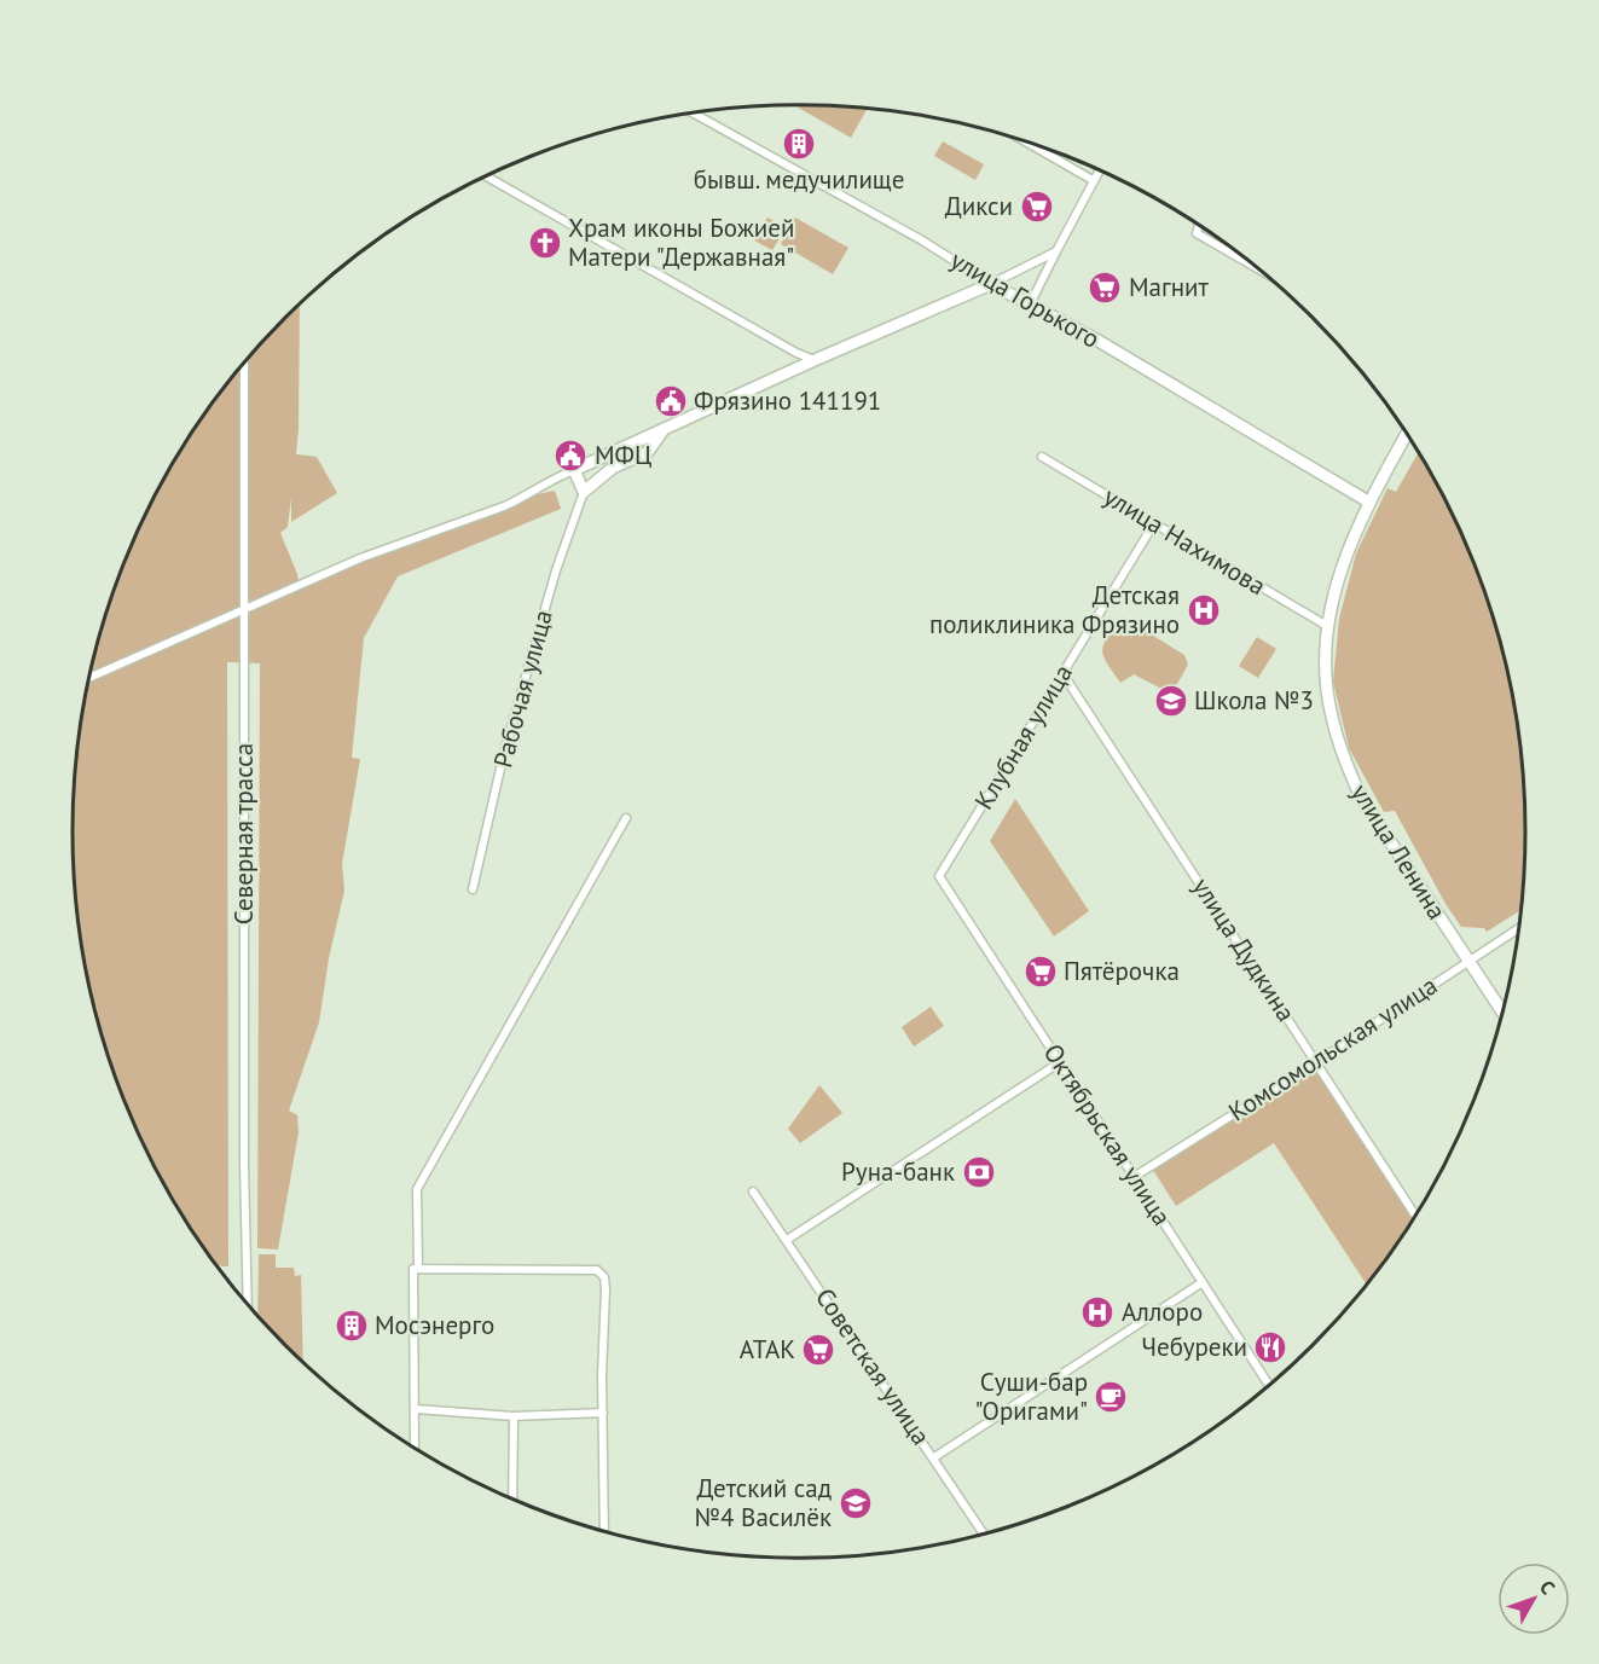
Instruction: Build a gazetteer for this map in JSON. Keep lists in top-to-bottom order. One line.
{"streets":{"street":["улица Горького","улица Нахимова","Рабочая улица","Клубная улица","Северная трасса","улица Ленина","улица Дудкина","Комсомольская улица","Октябрьская улица","Советская улица"]},"crossings":[["улица Горького","улица Ленина"],["улица Нахимова","Клубная улица"],["улица Нахимова","улица Ленина"],["Клубная улица","улица Дудкина"],["Клубная улица","Октябрьская улица"],["улица Ленина","Комсомольская улица"],["улица Дудкина","Комсомольская улица"],["Комсомольская улица","Октябрьская улица"]],"places":{"building":["бывш. медучилище","Мосэнерго"],"supermarket":["Дикси","Магнит","Пятёрочка","АТАК"],"church":["Храм иконы Божией Матери \"Державная\""],"public building":["Фрязино 141191","МФЦ"],"hospital":["Детская поликлиника Фрязино","Аллоро"],"school or university":["Школа №3","Детский сад №4 Василёк"],"bank":["Руна-банк"],"restaurant":["Чебуреки"],"cafe":["Суши-бар \"Оригами\""]},"north":"top right"}
